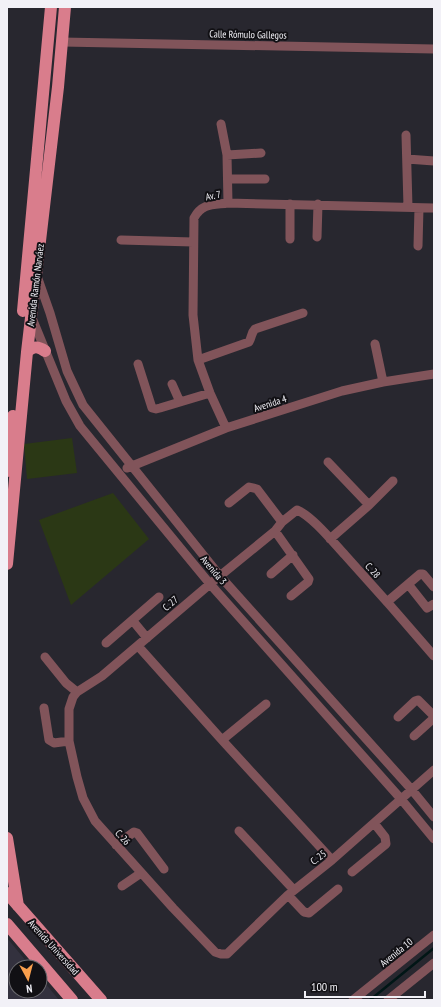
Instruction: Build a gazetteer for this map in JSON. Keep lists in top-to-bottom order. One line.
{"streets":{"main road":["Avenida Ramón Narváez","Avenida Universidad"],"street":["Calle Rómulo Gallegos","Av. 7","Avenida 4","Avenida 3","C. 28","C. 27","C. 26","C. 25","Avenida 10"]},"crossings":[["Calle Rómulo Gallegos","Avenida Ramón Narváez"],["Av. 7","Avenida 4"],["Avenida Ramón Narváez","Avenida 3"],["Avenida 4","Avenida 3"],["Avenida 3","C. 27"],["Avenida 3","C. 25"],["C. 28","C. 27"],["C. 27","C. 26"],["C. 26","C. 25"]],"scale_bar":"100 m","north":"bottom"}
